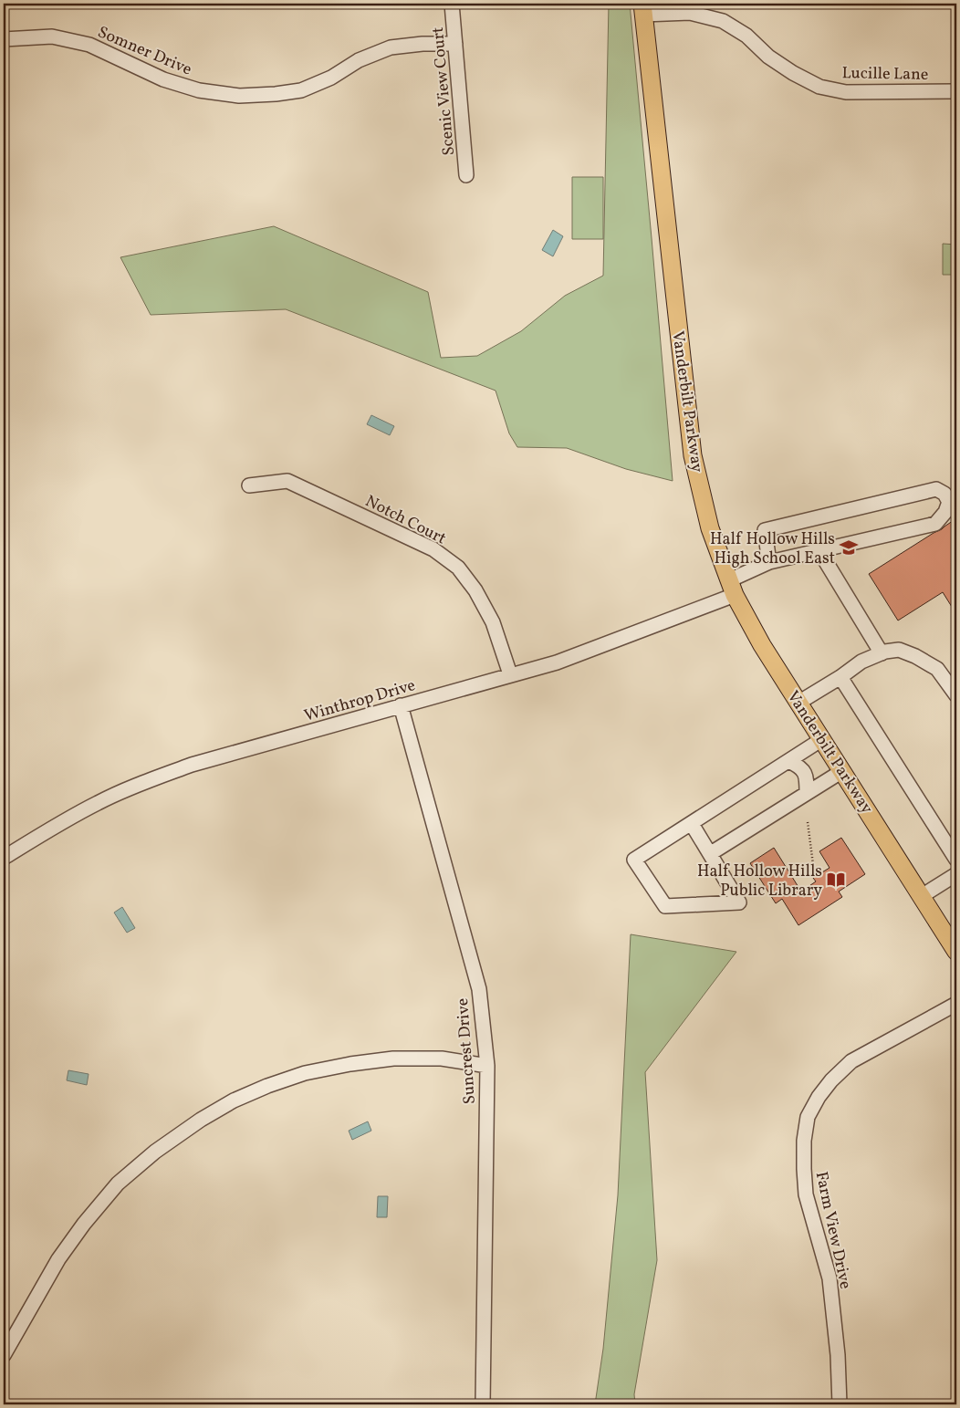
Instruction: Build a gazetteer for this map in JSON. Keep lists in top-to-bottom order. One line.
{"streets":{"main road":["Vanderbilt Parkway"],"street":["Somner Drive","Lucille Lane","Scenic View Court","Notch Court","Winthrop Drive","Suncrest Drive","Farm View Drive"]},"crossings":[["Somner Drive","Scenic View Court"],["Lucille Lane","Vanderbilt Parkway"],["Vanderbilt Parkway","Winthrop Drive"],["Notch Court","Winthrop Drive"],["Winthrop Drive","Suncrest Drive"]],"places":{"school or university":["Half Hollow Hills High School East"],"library":["Half Hollow Hills Public Library"]}}
